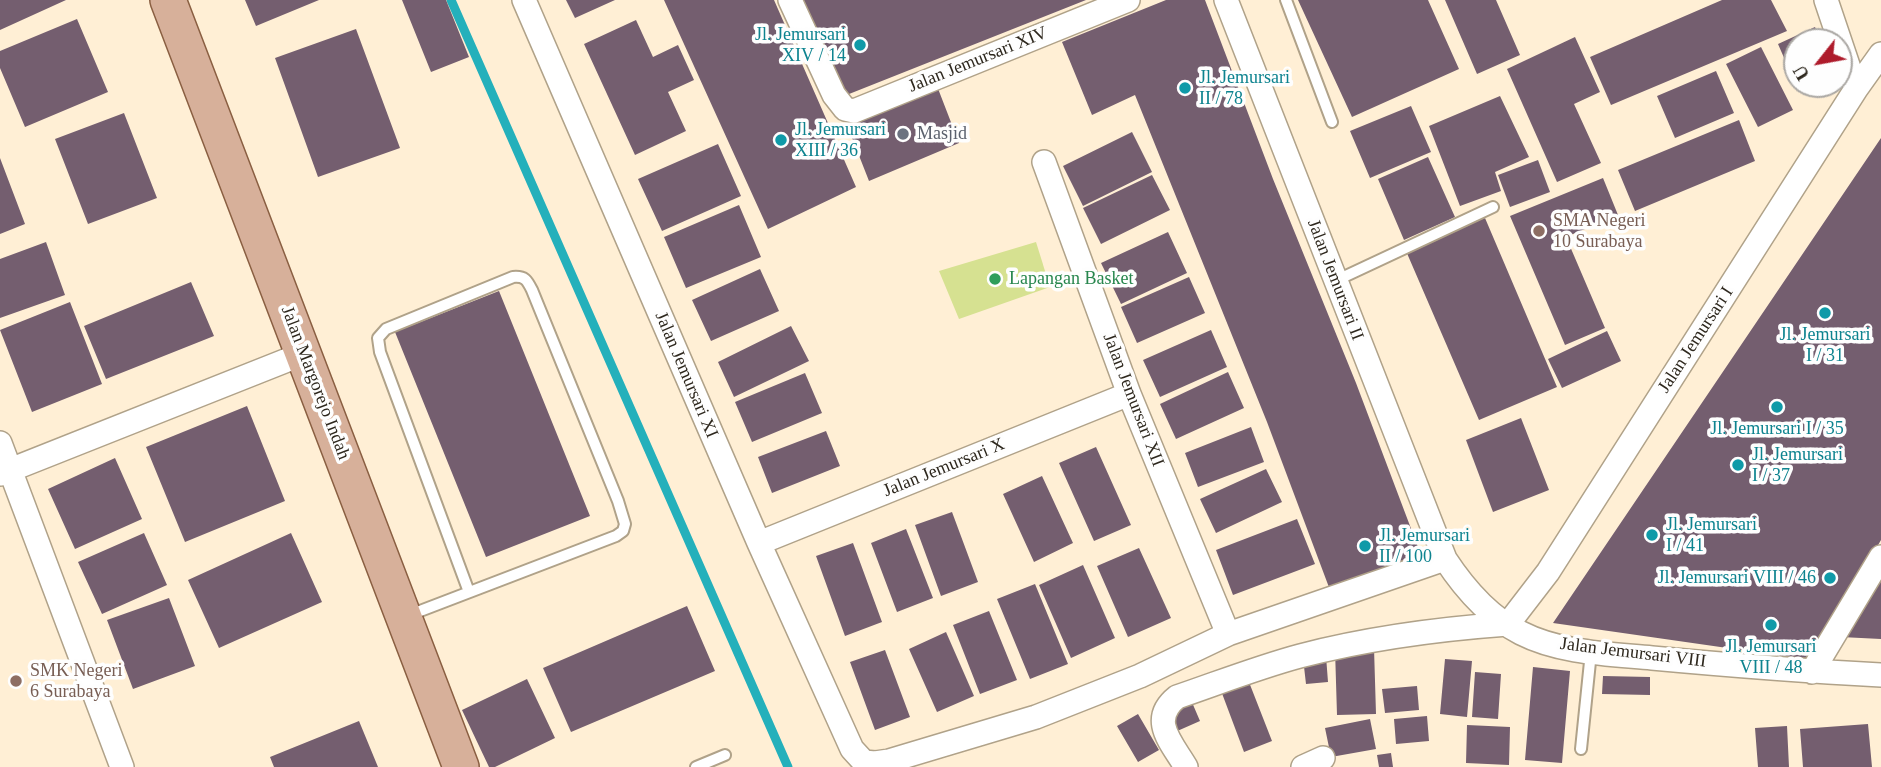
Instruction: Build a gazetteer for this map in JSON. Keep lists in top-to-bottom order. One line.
{"streets":{"main road":["Jalan Margorejo Indah"],"street":["Jalan Jemursari XIV","Jalan Jemursari II","Jalan Jemursari I","Jalan Jemursari XI","Jalan Jemursari XII","Jalan Jemursari X","Jalan Jemursari VIII"]},"crossings":[["Jalan Jemursari II","Jalan Jemursari VIII"],["Jalan Jemursari I","Jalan Jemursari VIII"],["Jalan Jemursari XI","Jalan Jemursari XII"],["Jalan Jemursari XI","Jalan Jemursari X"],["Jalan Jemursari XII","Jalan Jemursari X"]],"places":["Jl. Jemursari XIV / 14","Jl. Jemursari II / 78","Masjid","Jl. Jemursari XIII / 36","SMA Negeri 10 Surabaya","Lapangan Basket","Jl. Jemursari I / 31","Jl. Jemursari I / 35","Jl. Jemursari I / 37","Jl. Jemursari I / 41","Jl. Jemursari II / 100","Jl. Jemursari VIII / 46","Jl. Jemursari VIII / 48","SMK Negeri 6 Surabaya"],"north":"bottom left"}
